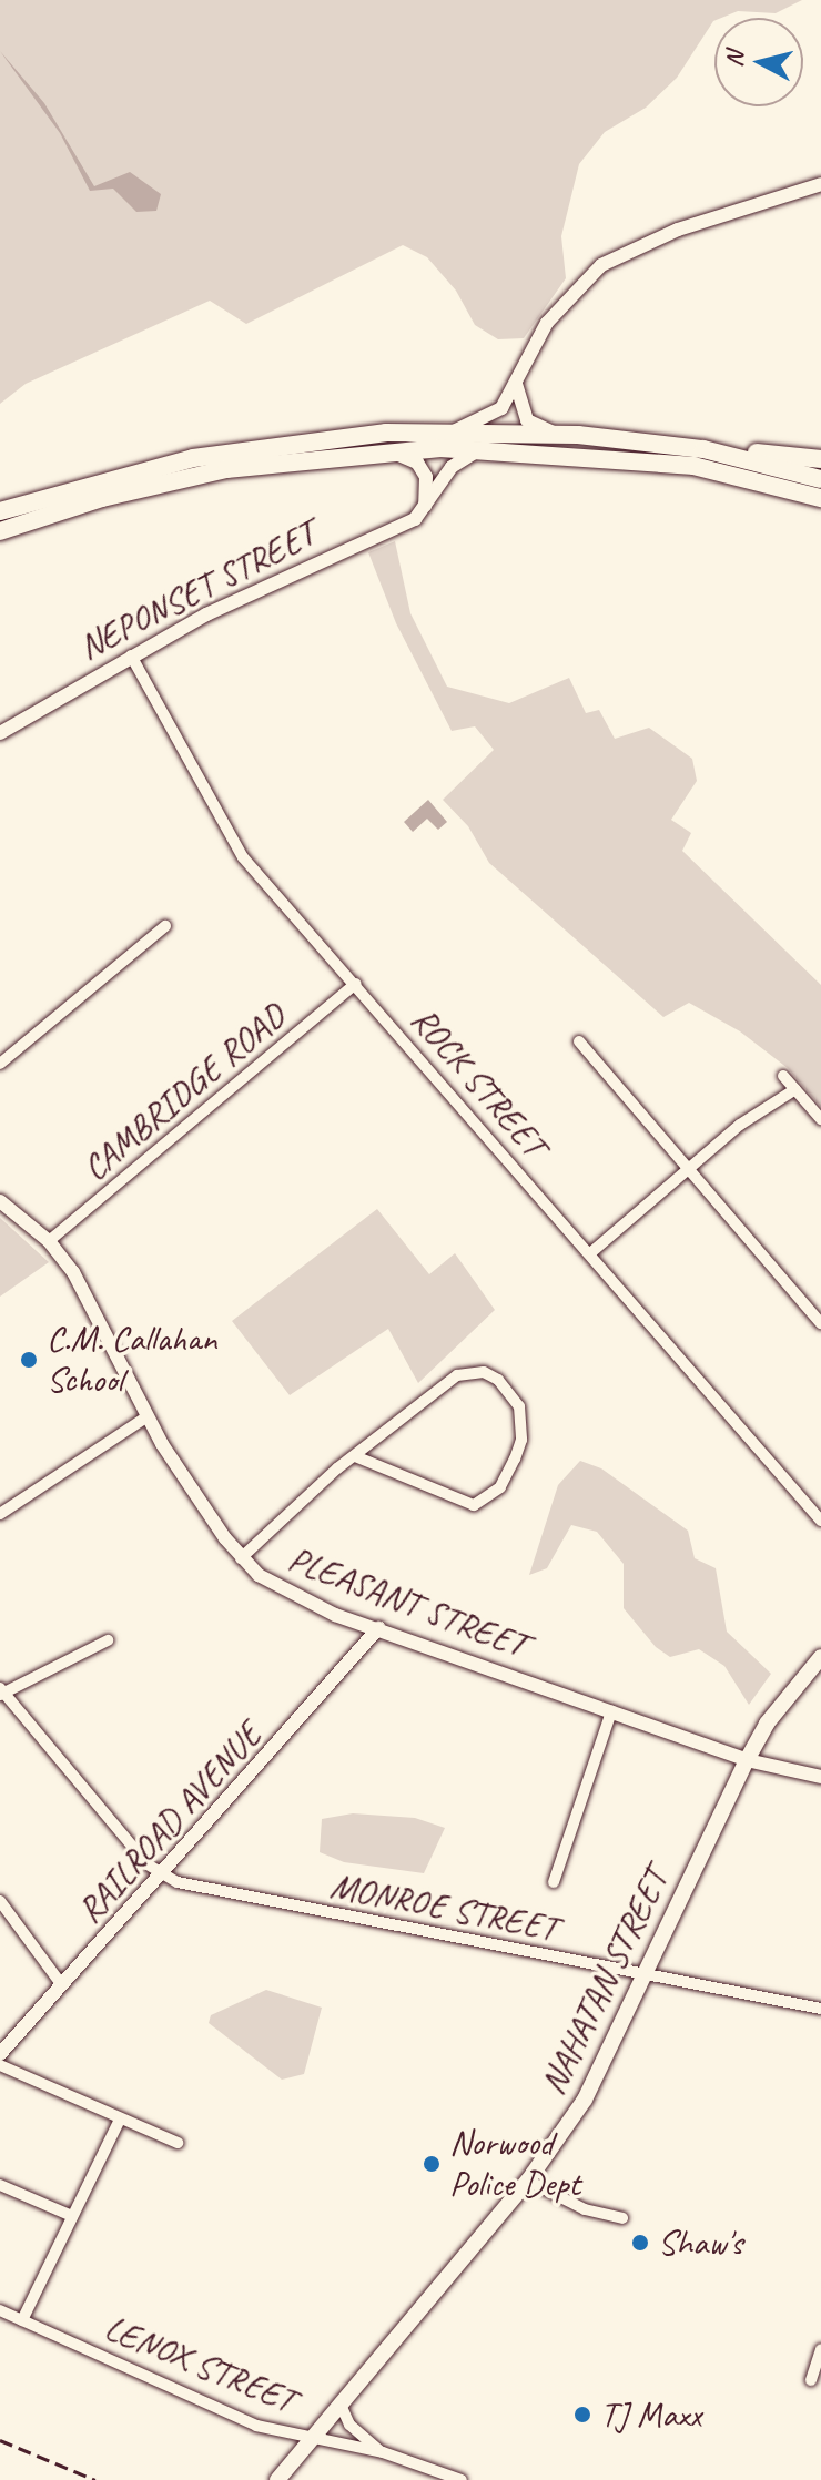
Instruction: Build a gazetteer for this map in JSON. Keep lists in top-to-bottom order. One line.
{"streets":{"main road":["NAHATAN STREET"],"street":["NEPONSET STREET","ROCK STREET","CAMBRIDGE ROAD","PLEASANT STREET","RAILROAD AVENUE","MONROE STREET","LENOX STREET"]},"crossings":[["NEPONSET STREET","ROCK STREET"],["ROCK STREET","CAMBRIDGE ROAD"],["CAMBRIDGE ROAD","PLEASANT STREET"],["PLEASANT STREET","RAILROAD AVENUE"],["PLEASANT STREET","NAHATAN STREET"],["RAILROAD AVENUE","MONROE STREET"],["MONROE STREET","NAHATAN STREET"],["NAHATAN STREET","LENOX STREET"]],"places":["C.M. Callahan School","Norwood Police Dept","Shaw's","TJ Maxx"],"north":"left"}
